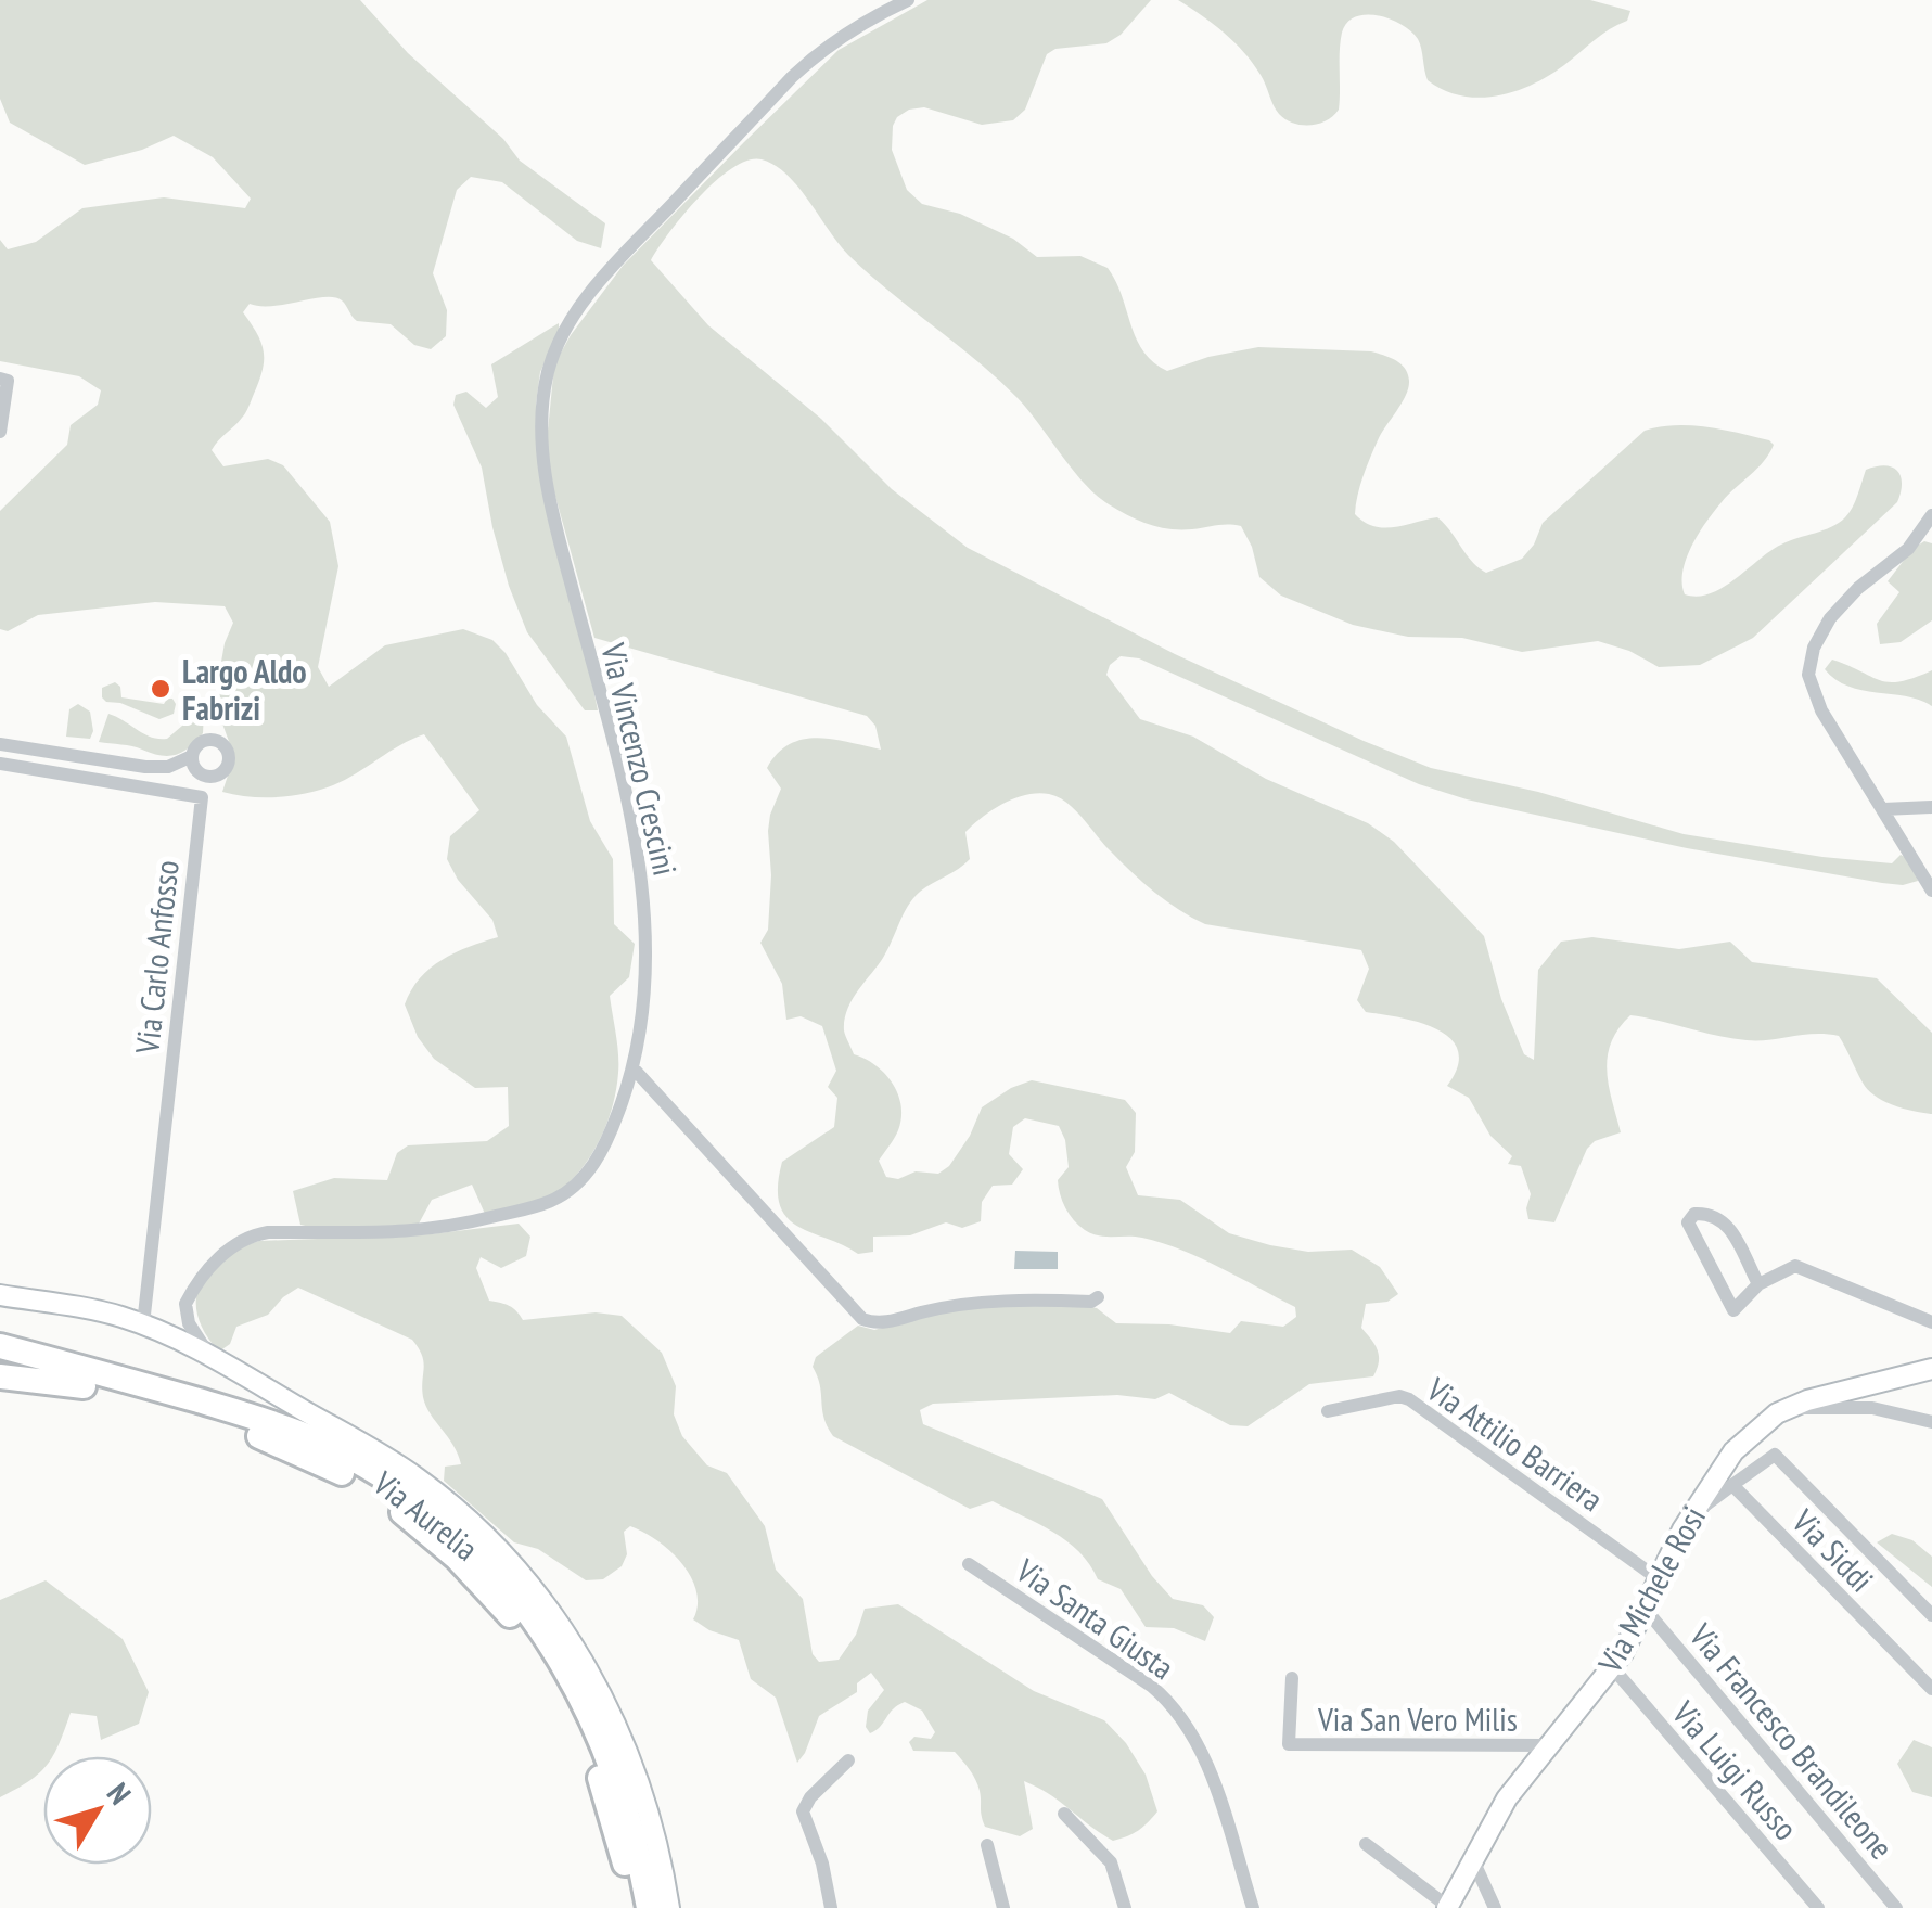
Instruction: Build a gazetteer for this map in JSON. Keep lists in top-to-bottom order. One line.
{"streets":{"highway":["Via Aurelia"],"street":["Via Vincenzo Crescini","Via Carlo Anfosso","Via Attilio Barriera","Via Siddi","Via Michele Rosi","Via Santa Giusta","Via San Vero Milis","Via Francesco Brandileone","Via Luigi Russo"]},"crossings":[["Via Attilio Barriera","Via Michele Rosi"],["Via Michele Rosi","Via San Vero Milis"],["Via Michele Rosi","Via Francesco Brandileone"],["Via Michele Rosi","Via Luigi Russo"]],"places":["Largo Aldo Fabrizi"],"north":"top right"}
